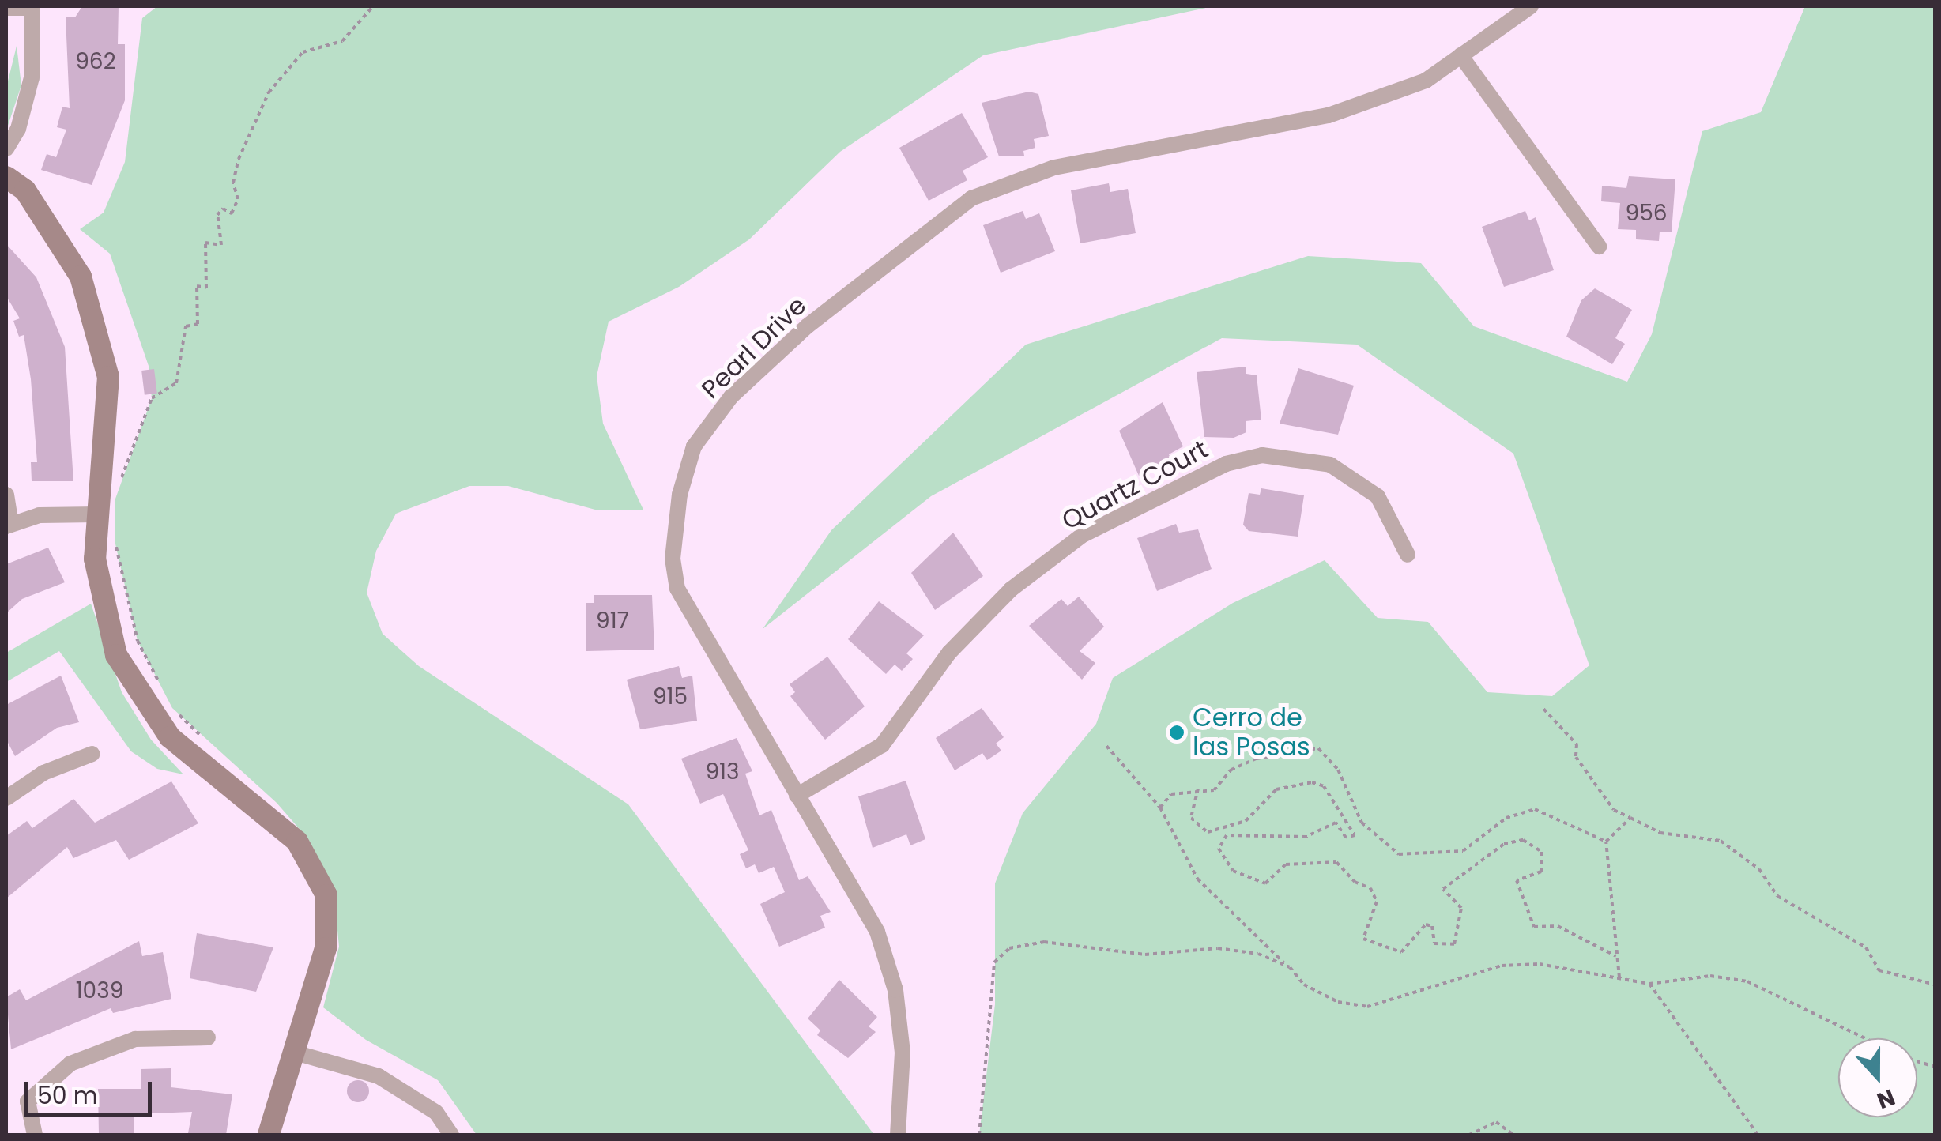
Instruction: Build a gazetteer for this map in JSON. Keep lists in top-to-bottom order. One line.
{"streets":{"street":["Pearl Drive","Quartz Court"]},"crossings":[["Pearl Drive","Quartz Court"]],"places":["Cerro de las Posas"],"house_numbers":["962","956","917","915","913","1039"],"scale_bar":"50 m","north":"bottom"}
